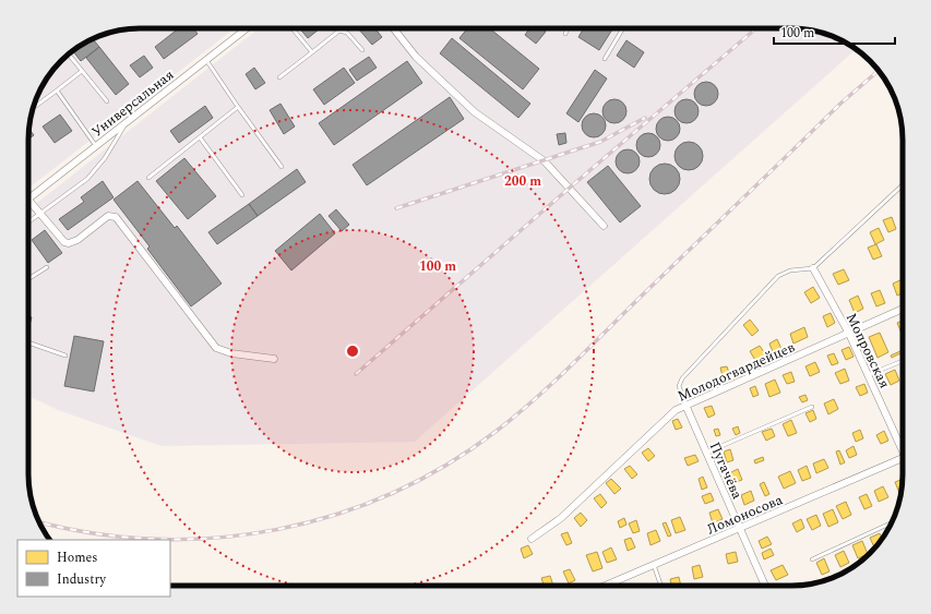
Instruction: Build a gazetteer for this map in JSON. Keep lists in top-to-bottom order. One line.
{"streets":{"street":["Универсальная","Мопровская","Молодогвардейцев","Пугачёва","Ломоносова"]},"crossings":[["Мопровская","Молодогвардейцев"],["Молодогвардейцев","Пугачёва"],["Пугачёва","Ломоносова"]],"legend":["Homes","Industry"],"scale_bar":"100 m","rings":["200 m","100 m"]}
